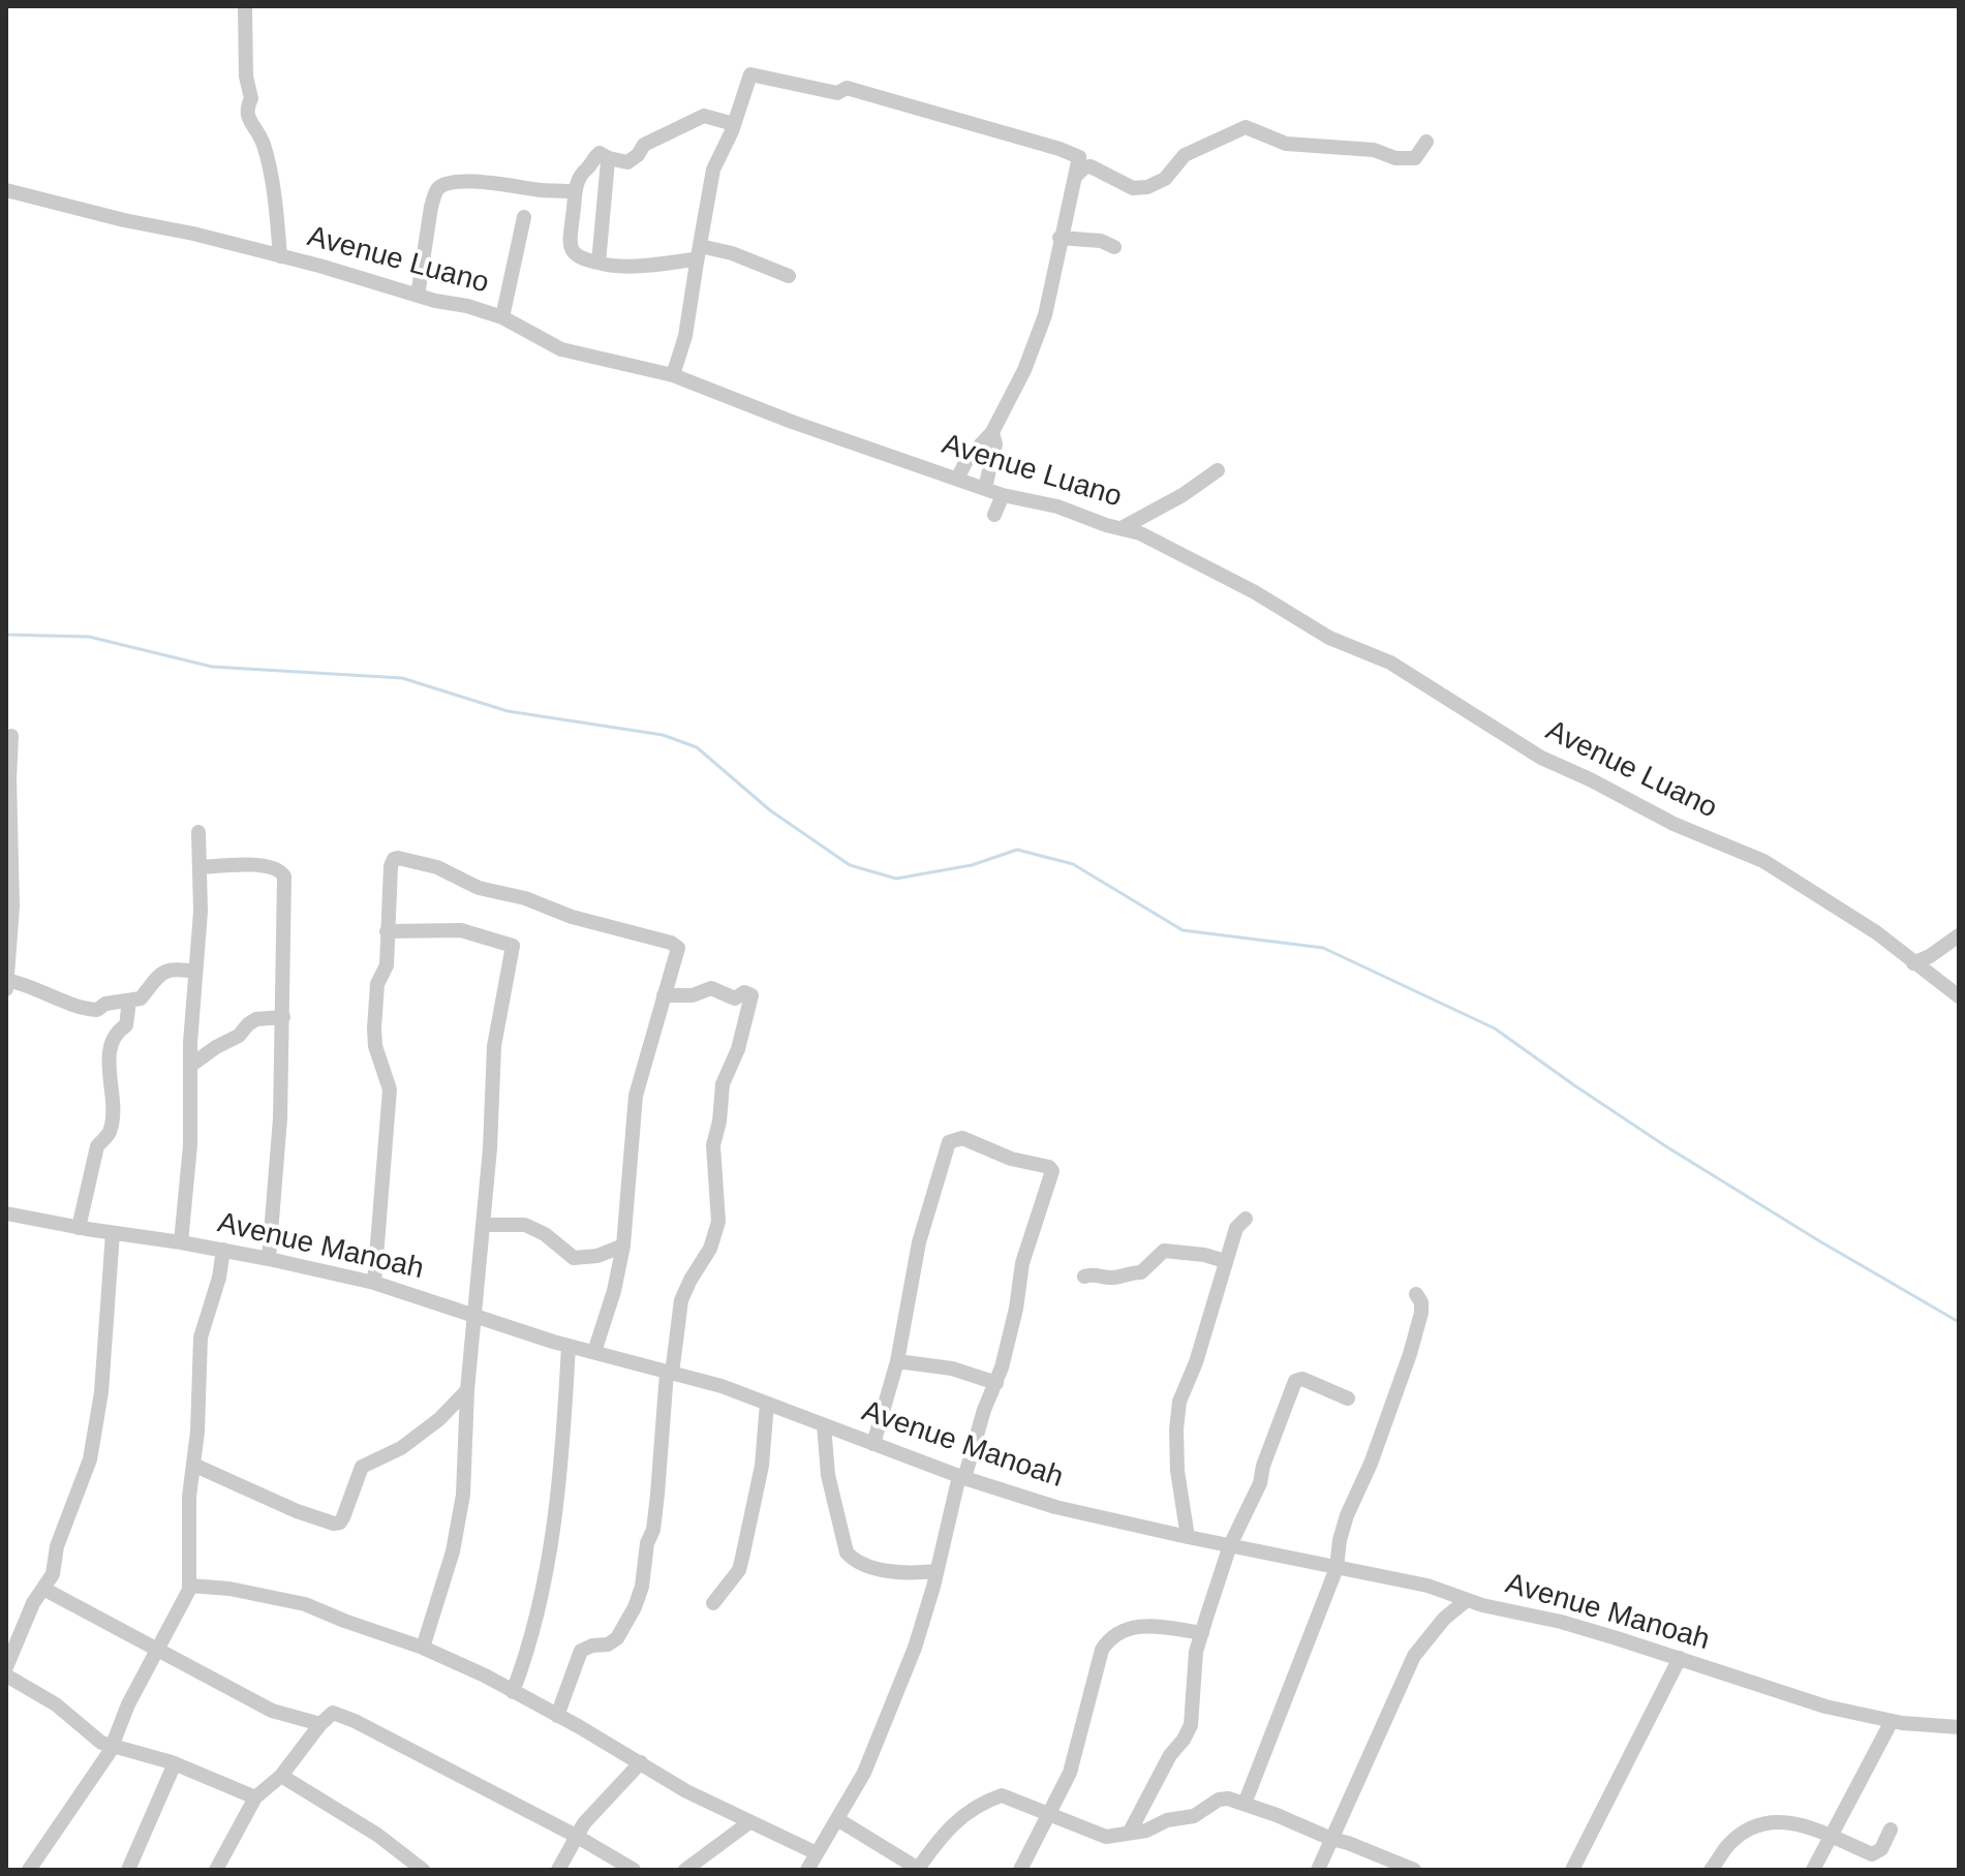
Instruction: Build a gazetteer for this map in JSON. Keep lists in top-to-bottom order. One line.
{"streets":{"street":["Avenue Luano","Avenue Manoah"]}}
